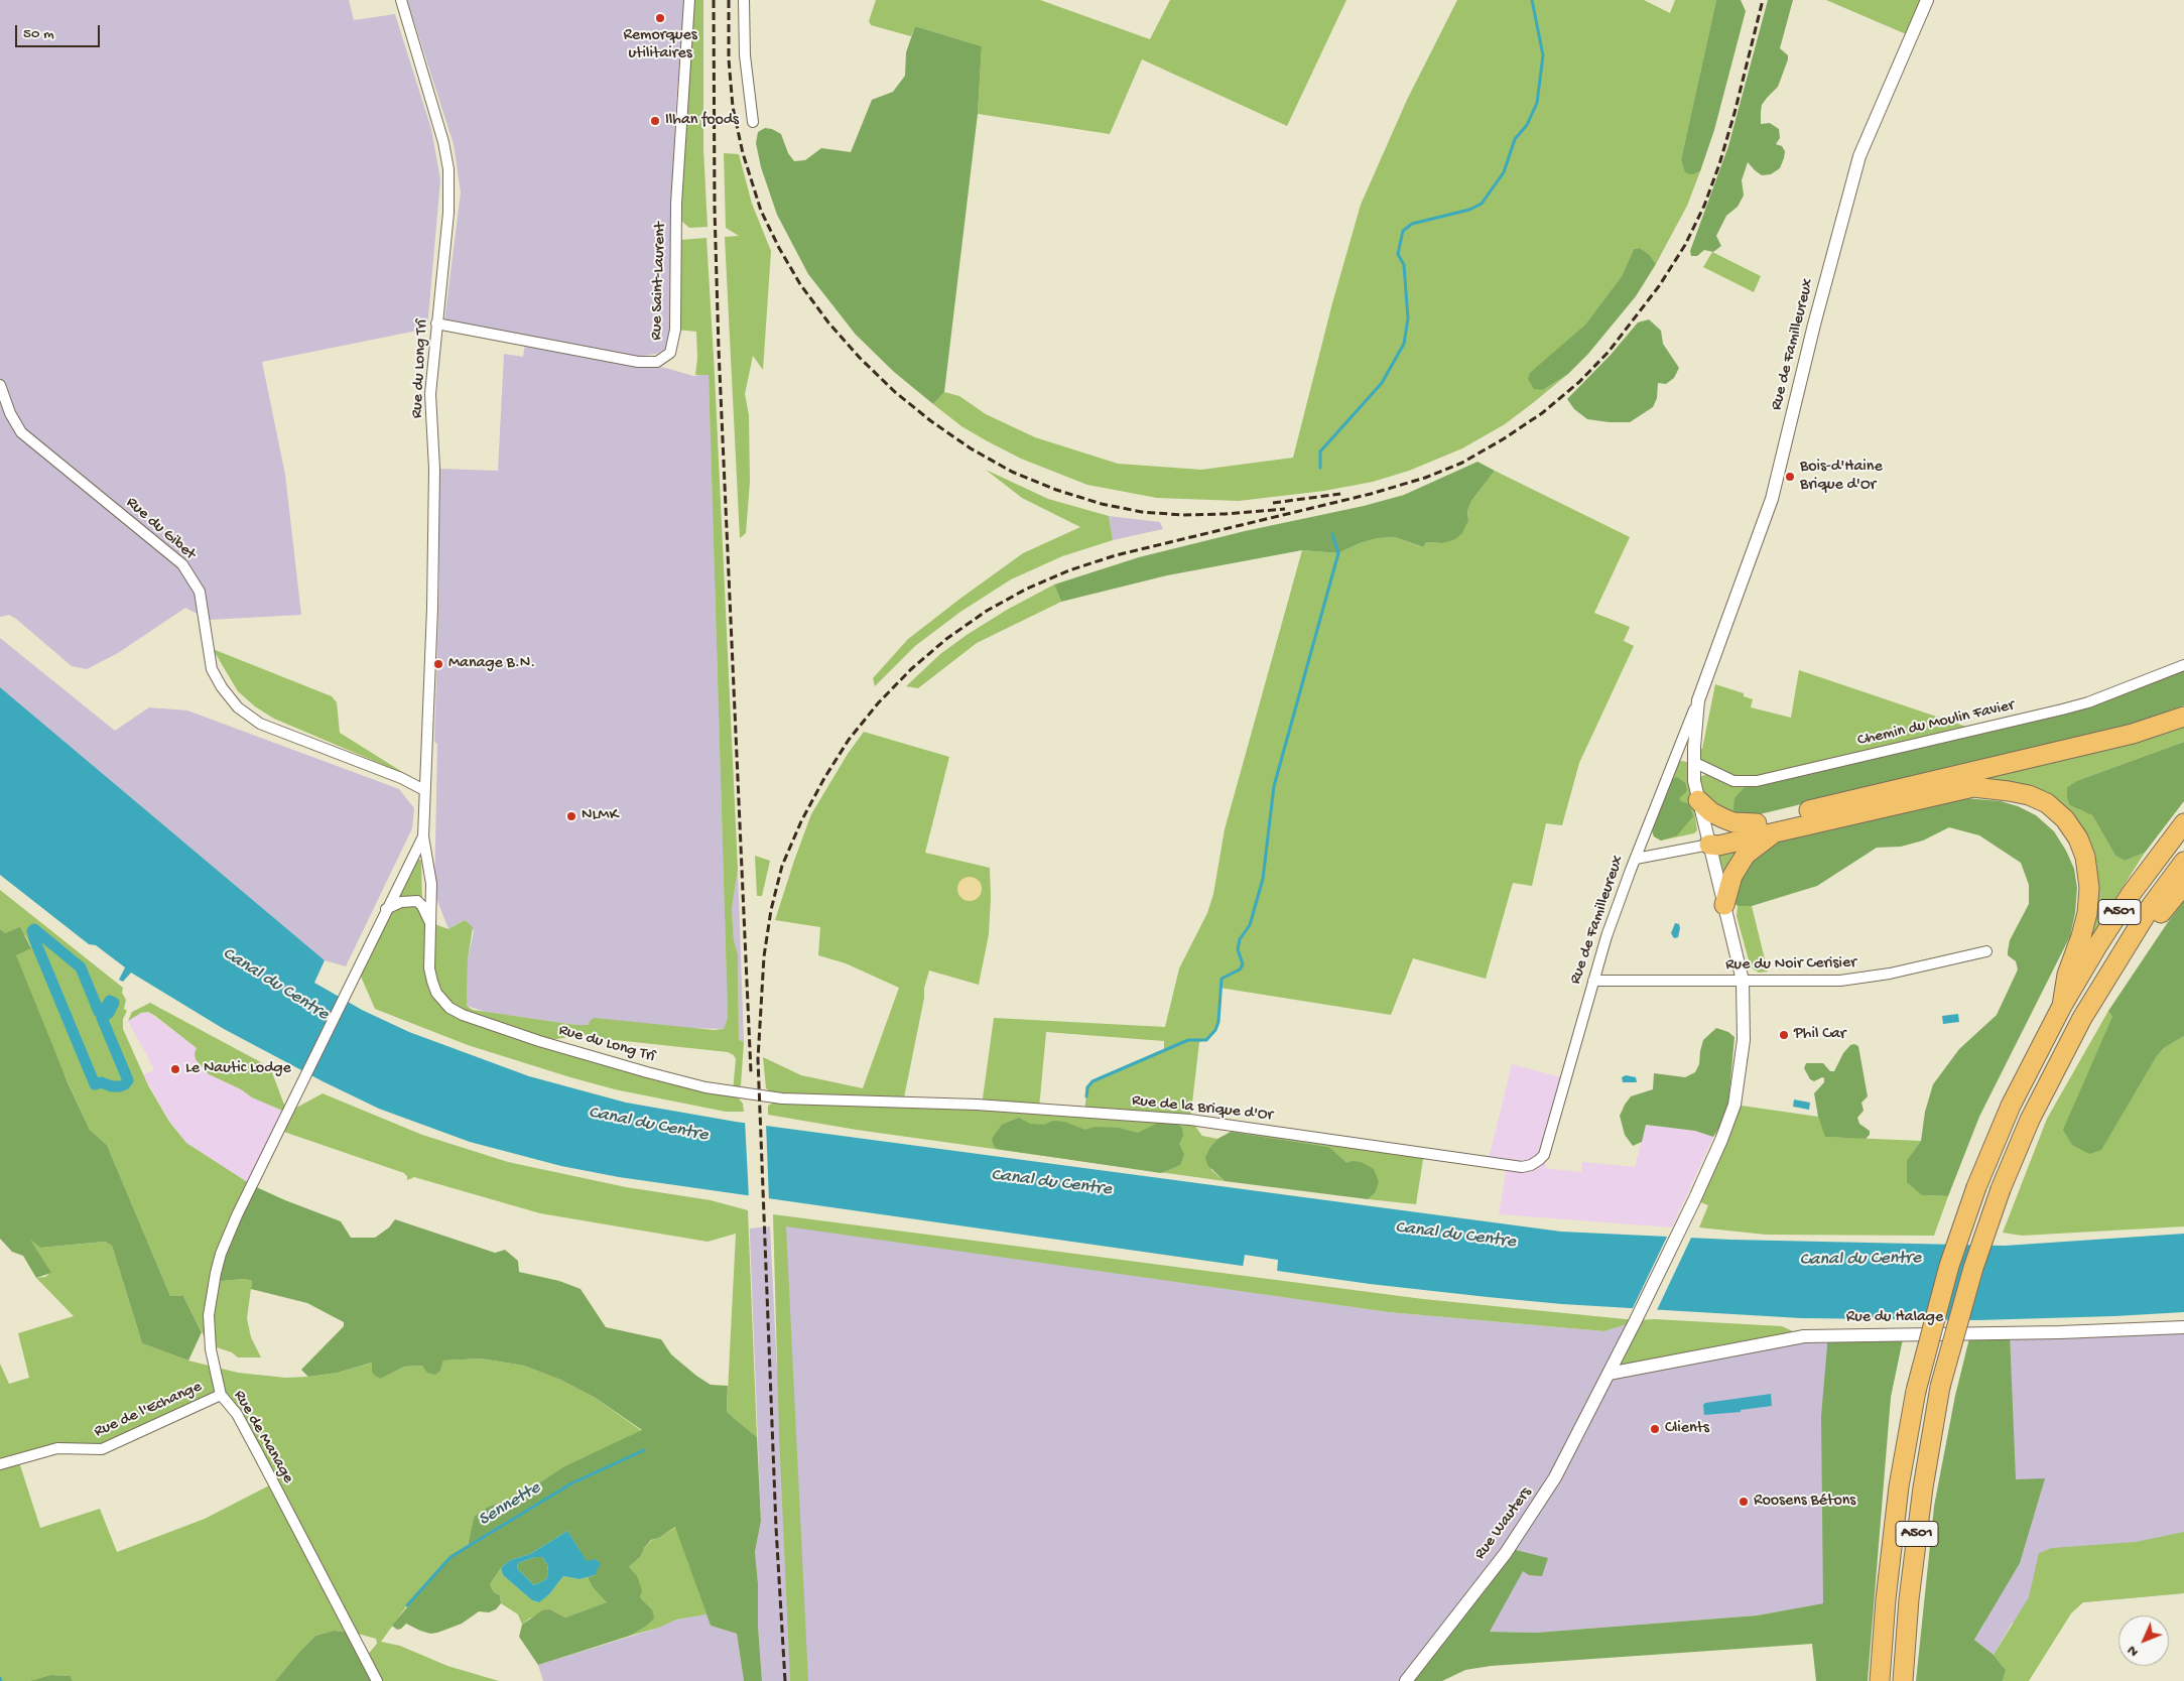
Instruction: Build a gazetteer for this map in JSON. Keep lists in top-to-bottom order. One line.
{"streets":{"highway":["A501"],"street":["Rue Saint-Laurent","Rue de Familleureux","Rue du Long Trî","Rue du Gibet","Chemin du Moulin Favier","Rue du Noir Cerisier","Rue de la Brique d'Or","Rue du Halage","Rue de l'Echange","Rue de Manage","Rue Wauters"]},"crossings":[["Rue Saint-Laurent","Rue du Long Trî"],["Rue de Familleureux","Chemin du Moulin Favier"],["Rue de Familleureux","Rue du Noir Cerisier"],["Rue de Familleureux","Rue de la Brique d'Or"],["Rue de Familleureux","Rue Wauters"],["Rue du Long Trî","Rue du Gibet"],["Rue du Long Trî","Rue de la Brique d'Or"],["Rue du Halage","Rue Wauters"],["Rue de l'Echange","Rue de Manage"]],"water":["Canal du Centre","Sennette"],"places":["Remorques utilitaires","Ilhan foods","Bois-d'Haine Brique d'Or","Manage B.N.","NLMK","Phil Car","Le Nautic Lodge","Clients","Roosens Bétons"],"scale_bar":"50 m","north":"bottom left"}
